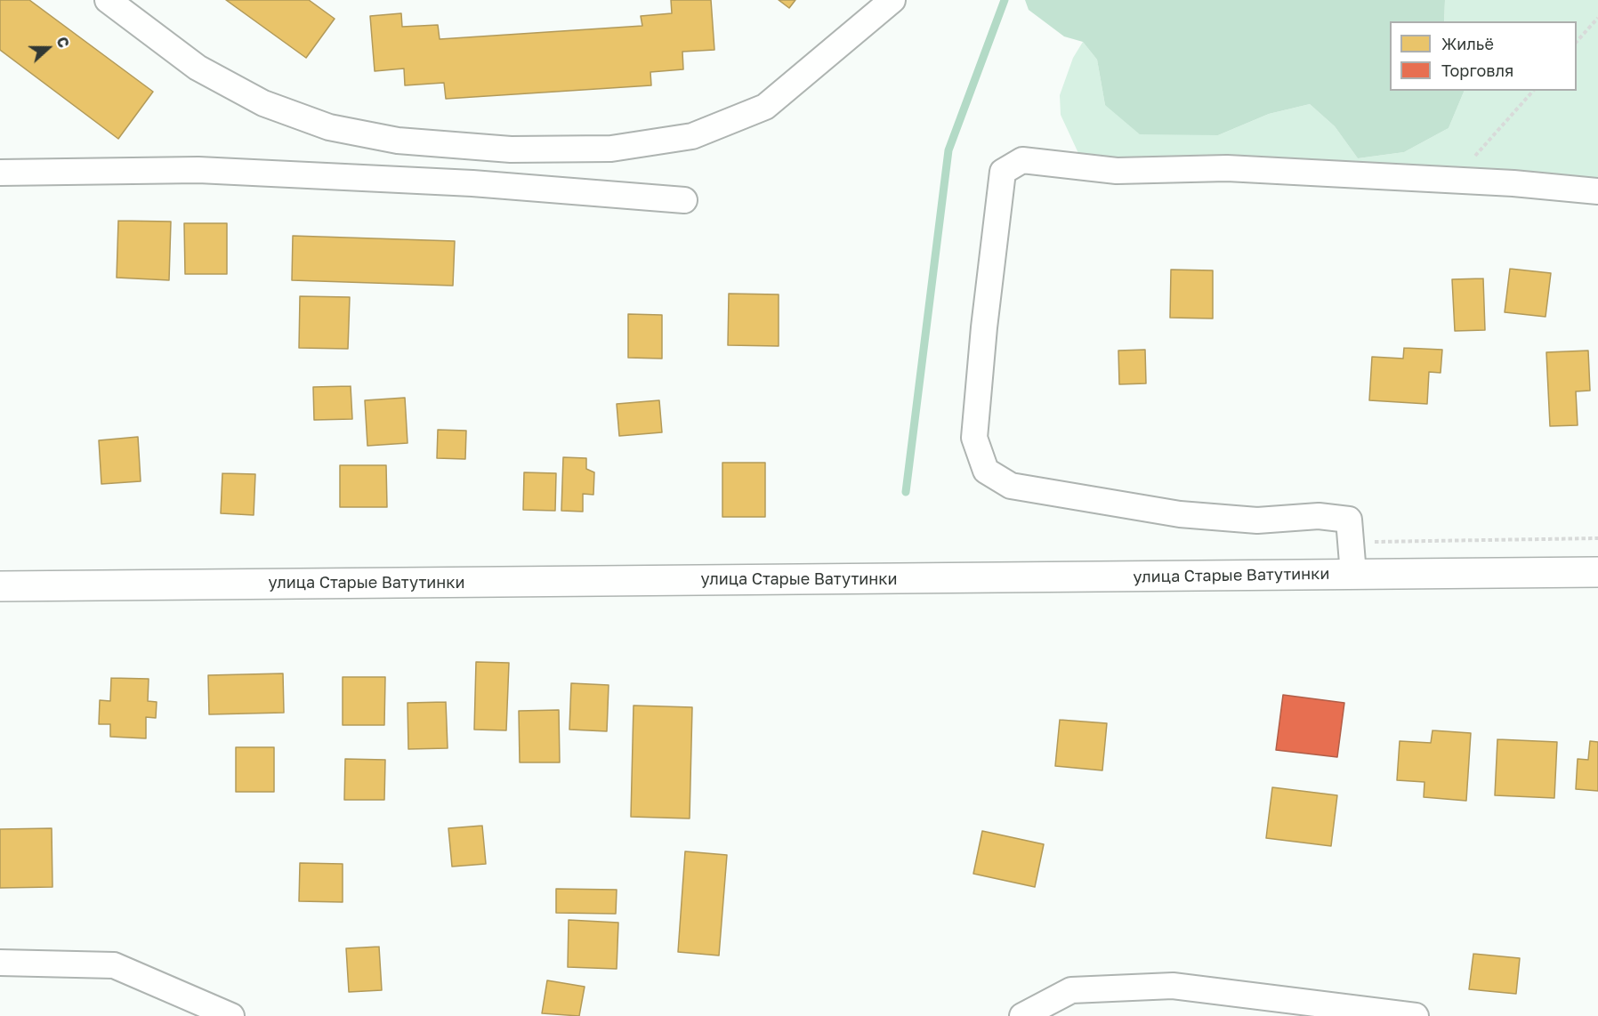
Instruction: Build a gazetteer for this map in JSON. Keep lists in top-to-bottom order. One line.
{"streets":{"main road":["улица Старые Ватутинки"]},"legend":["Жильё","Торговля"],"north":"right"}
